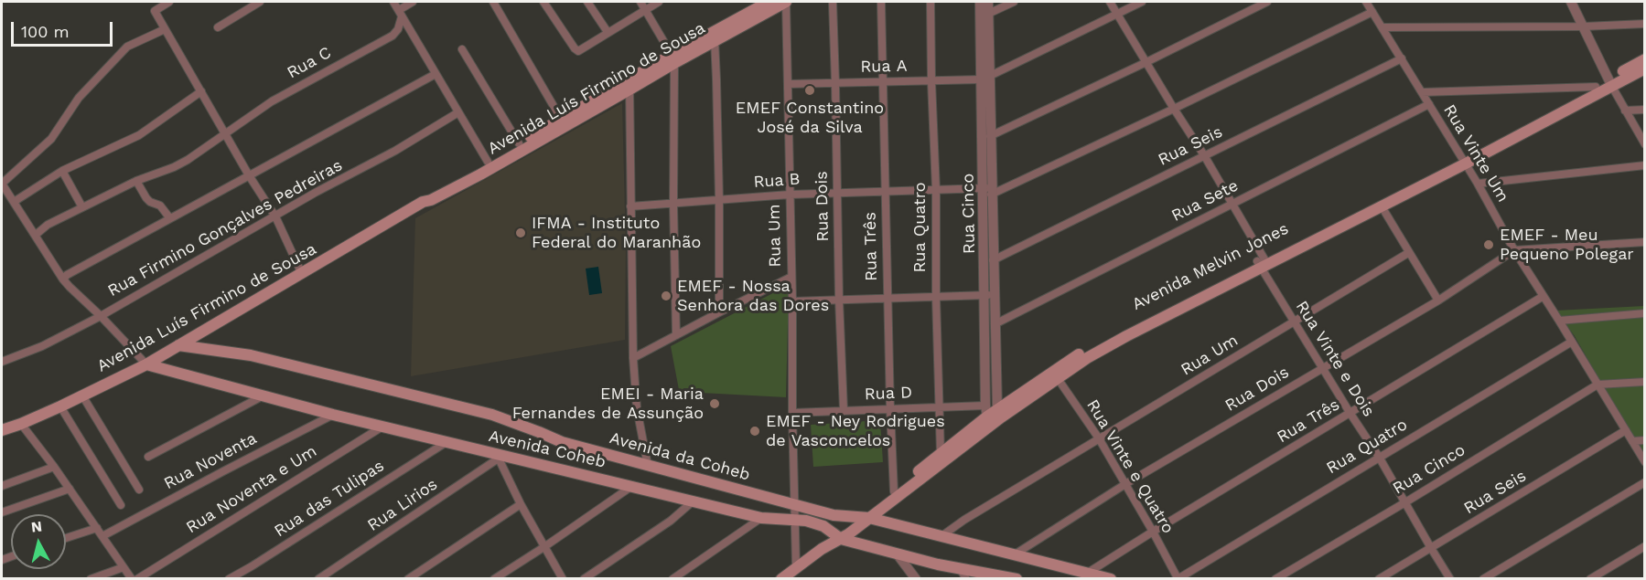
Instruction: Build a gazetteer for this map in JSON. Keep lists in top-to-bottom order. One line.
{"streets":{"main road":["Avenida Luís Firmino de Sousa","Avenida Melvin Jones","Avenida Coheb","Avenida da Coheb"],"street":["Rua C","Rua A","Rua Seis","Rua Vinte Um","Rua B","Rua Sete","Rua Dois","Rua Cinco","Rua Quatro","Rua Firmino Gonçalves Pedreiras","Rua Um","Rua Três","Rua Vinte e Dois","Rua D","Rua Noventa","Rua Vinte e Quatro","Rua Noventa e Um","Rua das Tulipas","Rua Lirios"]},"crossings":[["Rua A","Rua Dois"],["Rua A","Rua Cinco"],["Rua A","Rua Quatro"],["Rua A","Rua Um"],["Rua A","Rua Três"],["Avenida Luís Firmino de Sousa","Rua Um"],["Avenida Luís Firmino de Sousa","Avenida Coheb"],["Avenida Luís Firmino de Sousa","Avenida da Coheb"],["Rua Seis","Rua Vinte Um"],["Rua Seis","Rua Cinco"],["Rua Seis","Rua Vinte e Dois"],["Rua Vinte Um","Rua Sete"],["Rua Vinte Um","Rua Dois"],["Rua Vinte Um","Rua Cinco"],["Rua Vinte Um","Rua Quatro"],["Rua Vinte Um","Rua Três"],["Rua Vinte Um","Avenida Melvin Jones"],["Rua B","Rua Dois"],["Rua B","Rua Cinco"],["Rua B","Rua Quatro"],["Rua B","Rua Um"],["Rua B","Rua Três"],["Rua Sete","Rua Cinco"],["Rua Sete","Rua Vinte e Dois"],["Rua Dois","Rua Vinte e Dois"],["Rua Dois","Rua D"],["Rua Dois","Avenida da Coheb"],["Rua Dois","Rua Vinte e Quatro"],["Rua Cinco","Avenida Melvin Jones"],["Rua Cinco","Rua Vinte e Dois"],["Rua Cinco","Rua D"],["Rua Quatro","Avenida Melvin Jones"],["Rua Quatro","Rua Vinte e Dois"],["Rua Quatro","Rua D"],["Rua Quatro","Rua Vinte e Quatro"],["Rua Um","Avenida Melvin Jones"],["Rua Um","Rua Vinte e Dois"],["Rua Um","Rua D"],["Rua Um","Avenida Coheb"],["Rua Um","Avenida da Coheb"],["Rua Um","Rua Vinte e Quatro"],["Rua Três","Avenida Melvin Jones"],["Rua Três","Rua Vinte e Dois"],["Rua Três","Rua D"],["Rua Três","Avenida da Coheb"],["Rua Três","Rua Vinte e Quatro"],["Avenida Melvin Jones","Rua Vinte e Dois"],["Avenida Melvin Jones","Rua D"],["Avenida Melvin Jones","Avenida Coheb"],["Avenida Melvin Jones","Avenida da Coheb"],["Avenida Melvin Jones","Rua Vinte e Quatro"],["Avenida Coheb","Rua Noventa"],["Avenida Coheb","Rua Noventa e Um"],["Avenida Coheb","Rua das Tulipas"],["Avenida Coheb","Rua Lirios"]],"places":["EMEF Constantino José da Silva","IFMA - Instituto Federal do Maranhão","EMEF - Meu Pequeno Polegar","EMEF - Nossa Senhora das Dores","EMEI - Maria Fernandes de Assunção","EMEF - Ney Rodrigues de Vasconcelos"],"scale_bar":"100 m","north":"top"}
